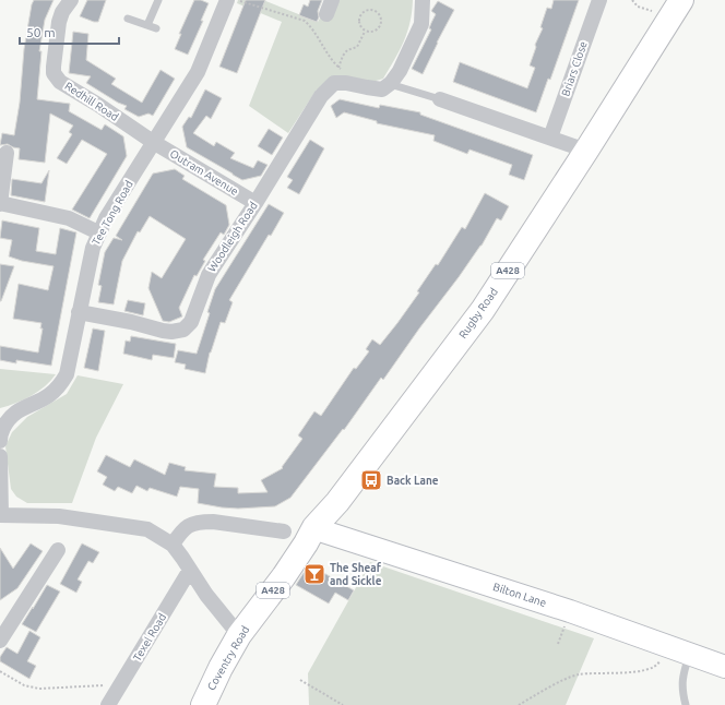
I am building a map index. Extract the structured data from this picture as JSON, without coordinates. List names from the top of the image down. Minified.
{"streets":{"main road":["A428","Rugby Road","Coventry Road"],"street":["Briars Close","Redhill Road","Outram Avenue","Tee Tong Road","Woodleigh Road","Bilton Lane","Texel Road"]},"crossings":[["Redhill Road","Outram Avenue"],["Redhill Road","Tee Tong Road"],["Outram Avenue","Tee Tong Road"],["Outram Avenue","Woodleigh Road"],["Tee Tong Road","Woodleigh Road"],["Rugby Road","Bilton Lane"],["Rugby Road","Coventry Road"],["Bilton Lane","Coventry Road"]],"places":{"bus stop":["Back Lane"],"bar":["The Sheaf and Sickle"]},"scale_bar":"50 m"}
